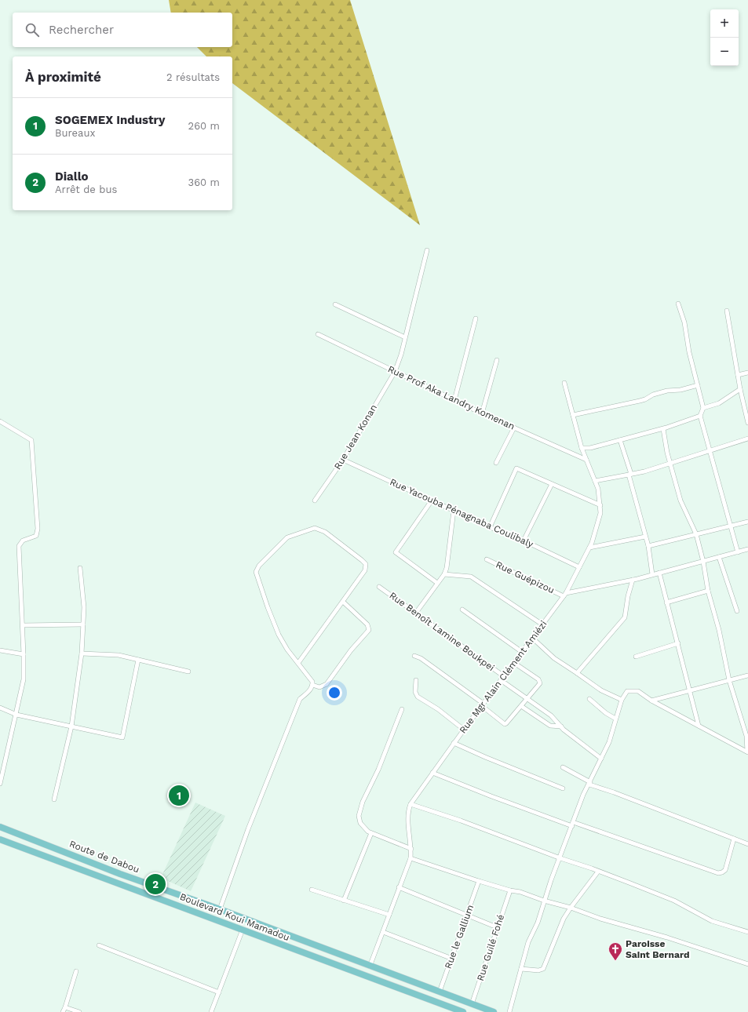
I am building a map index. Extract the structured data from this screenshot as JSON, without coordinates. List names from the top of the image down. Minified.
{"streets":{"main road":["Route de Dabou","Boulevard Koui Mamadou"],"street":["Rue Prof Aka Landry Komenan","Rue Jean Konan","Rue Yacouba Pénagnaba Coulibaly","Rue Guépizou","Rue Benoît Lamine Boukpei","Rue Mgr Alain Clément Amiézi","Rue le Gallium","Rue Guilé Fohé"]},"crossings":[["Rue Prof Aka Landry Komenan","Rue Jean Konan"],["Rue Prof Aka Landry Komenan","Rue Mgr Alain Clément Amiézi"],["Rue Jean Konan","Rue Yacouba Pénagnaba Coulibaly"],["Rue Yacouba Pénagnaba Coulibaly","Rue Mgr Alain Clément Amiézi"],["Rue Guépizou","Rue Mgr Alain Clément Amiézi"],["Rue Benoît Lamine Boukpei","Rue Mgr Alain Clément Amiézi"],["Rue Mgr Alain Clément Amiézi","Boulevard Koui Mamadou"],["Route de Dabou","Boulevard Koui Mamadou"],["Boulevard Koui Mamadou","Rue le Gallium"],["Boulevard Koui Mamadou","Rue Guilé Fohé"]],"places":{"church":["Paroisse Saint Bernard"]},"page":{"map_buttons":["+","−"],"search":"Rechercher","heading":["À proximité","2 résultats"],"list":[{"mark":"1","name":"SOGEMEX Industry","note":"Bureaux","value":"260 m"},{"mark":"2","name":"Diallo","note":"Arrêt de bus","value":"360 m"}],"pins":["1","2"]}}
